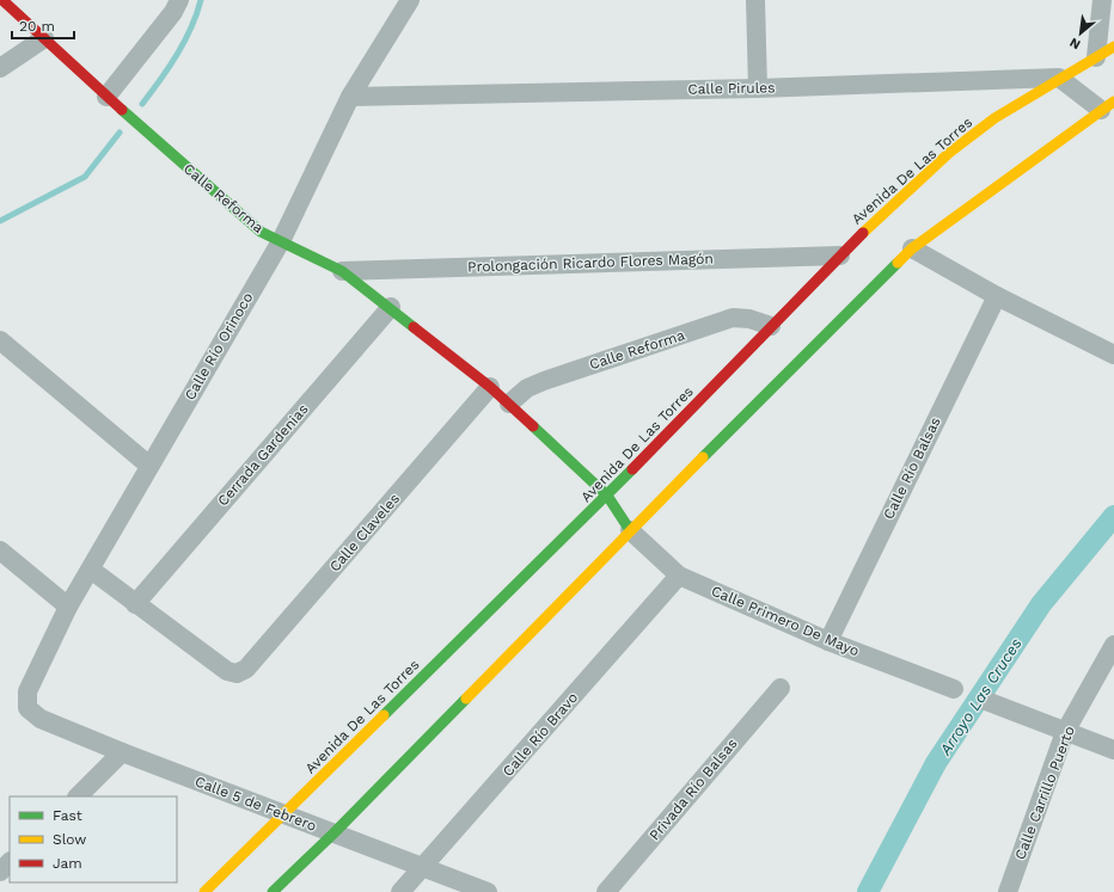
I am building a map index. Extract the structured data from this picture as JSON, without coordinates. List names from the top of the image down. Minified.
{"streets":{"main road":["Avenida De Las Torres","Calle Reforma"],"street":["Calle Pirules","Prolongación Ricardo Flores Magón","Calle Río Orinoco","Cerrada Gardenias","Calle Río Balsas","Calle Claveles","Calle Primero De Mayo","Calle Río Bravo","Privada Río Balsas","Calle Carrillo Puerto","Calle 5 de Febrero"]},"crossings":[["Calle Pirules","Avenida De Las Torres"],["Calle Pirules","Calle Río Orinoco"],["Avenida De Las Torres","Calle Reforma"],["Avenida De Las Torres","Prolongación Ricardo Flores Magón"],["Avenida De Las Torres","Calle 5 de Febrero"],["Calle Reforma","Prolongación Ricardo Flores Magón"],["Calle Reforma","Calle Río Orinoco"],["Calle Reforma","Cerrada Gardenias"],["Calle Reforma","Calle Claveles"],["Calle Reforma","Calle Primero De Mayo"],["Calle Río Orinoco","Calle 5 de Febrero"],["Cerrada Gardenias","Calle Claveles"],["Calle Río Balsas","Calle Primero De Mayo"],["Calle Primero De Mayo","Calle Río Bravo"],["Calle Río Bravo","Calle 5 de Febrero"]],"water":["Arroyo Las Cruces"],"legend":["Fast","Slow","Jam"],"scale_bar":"20 m","north":"bottom left"}
